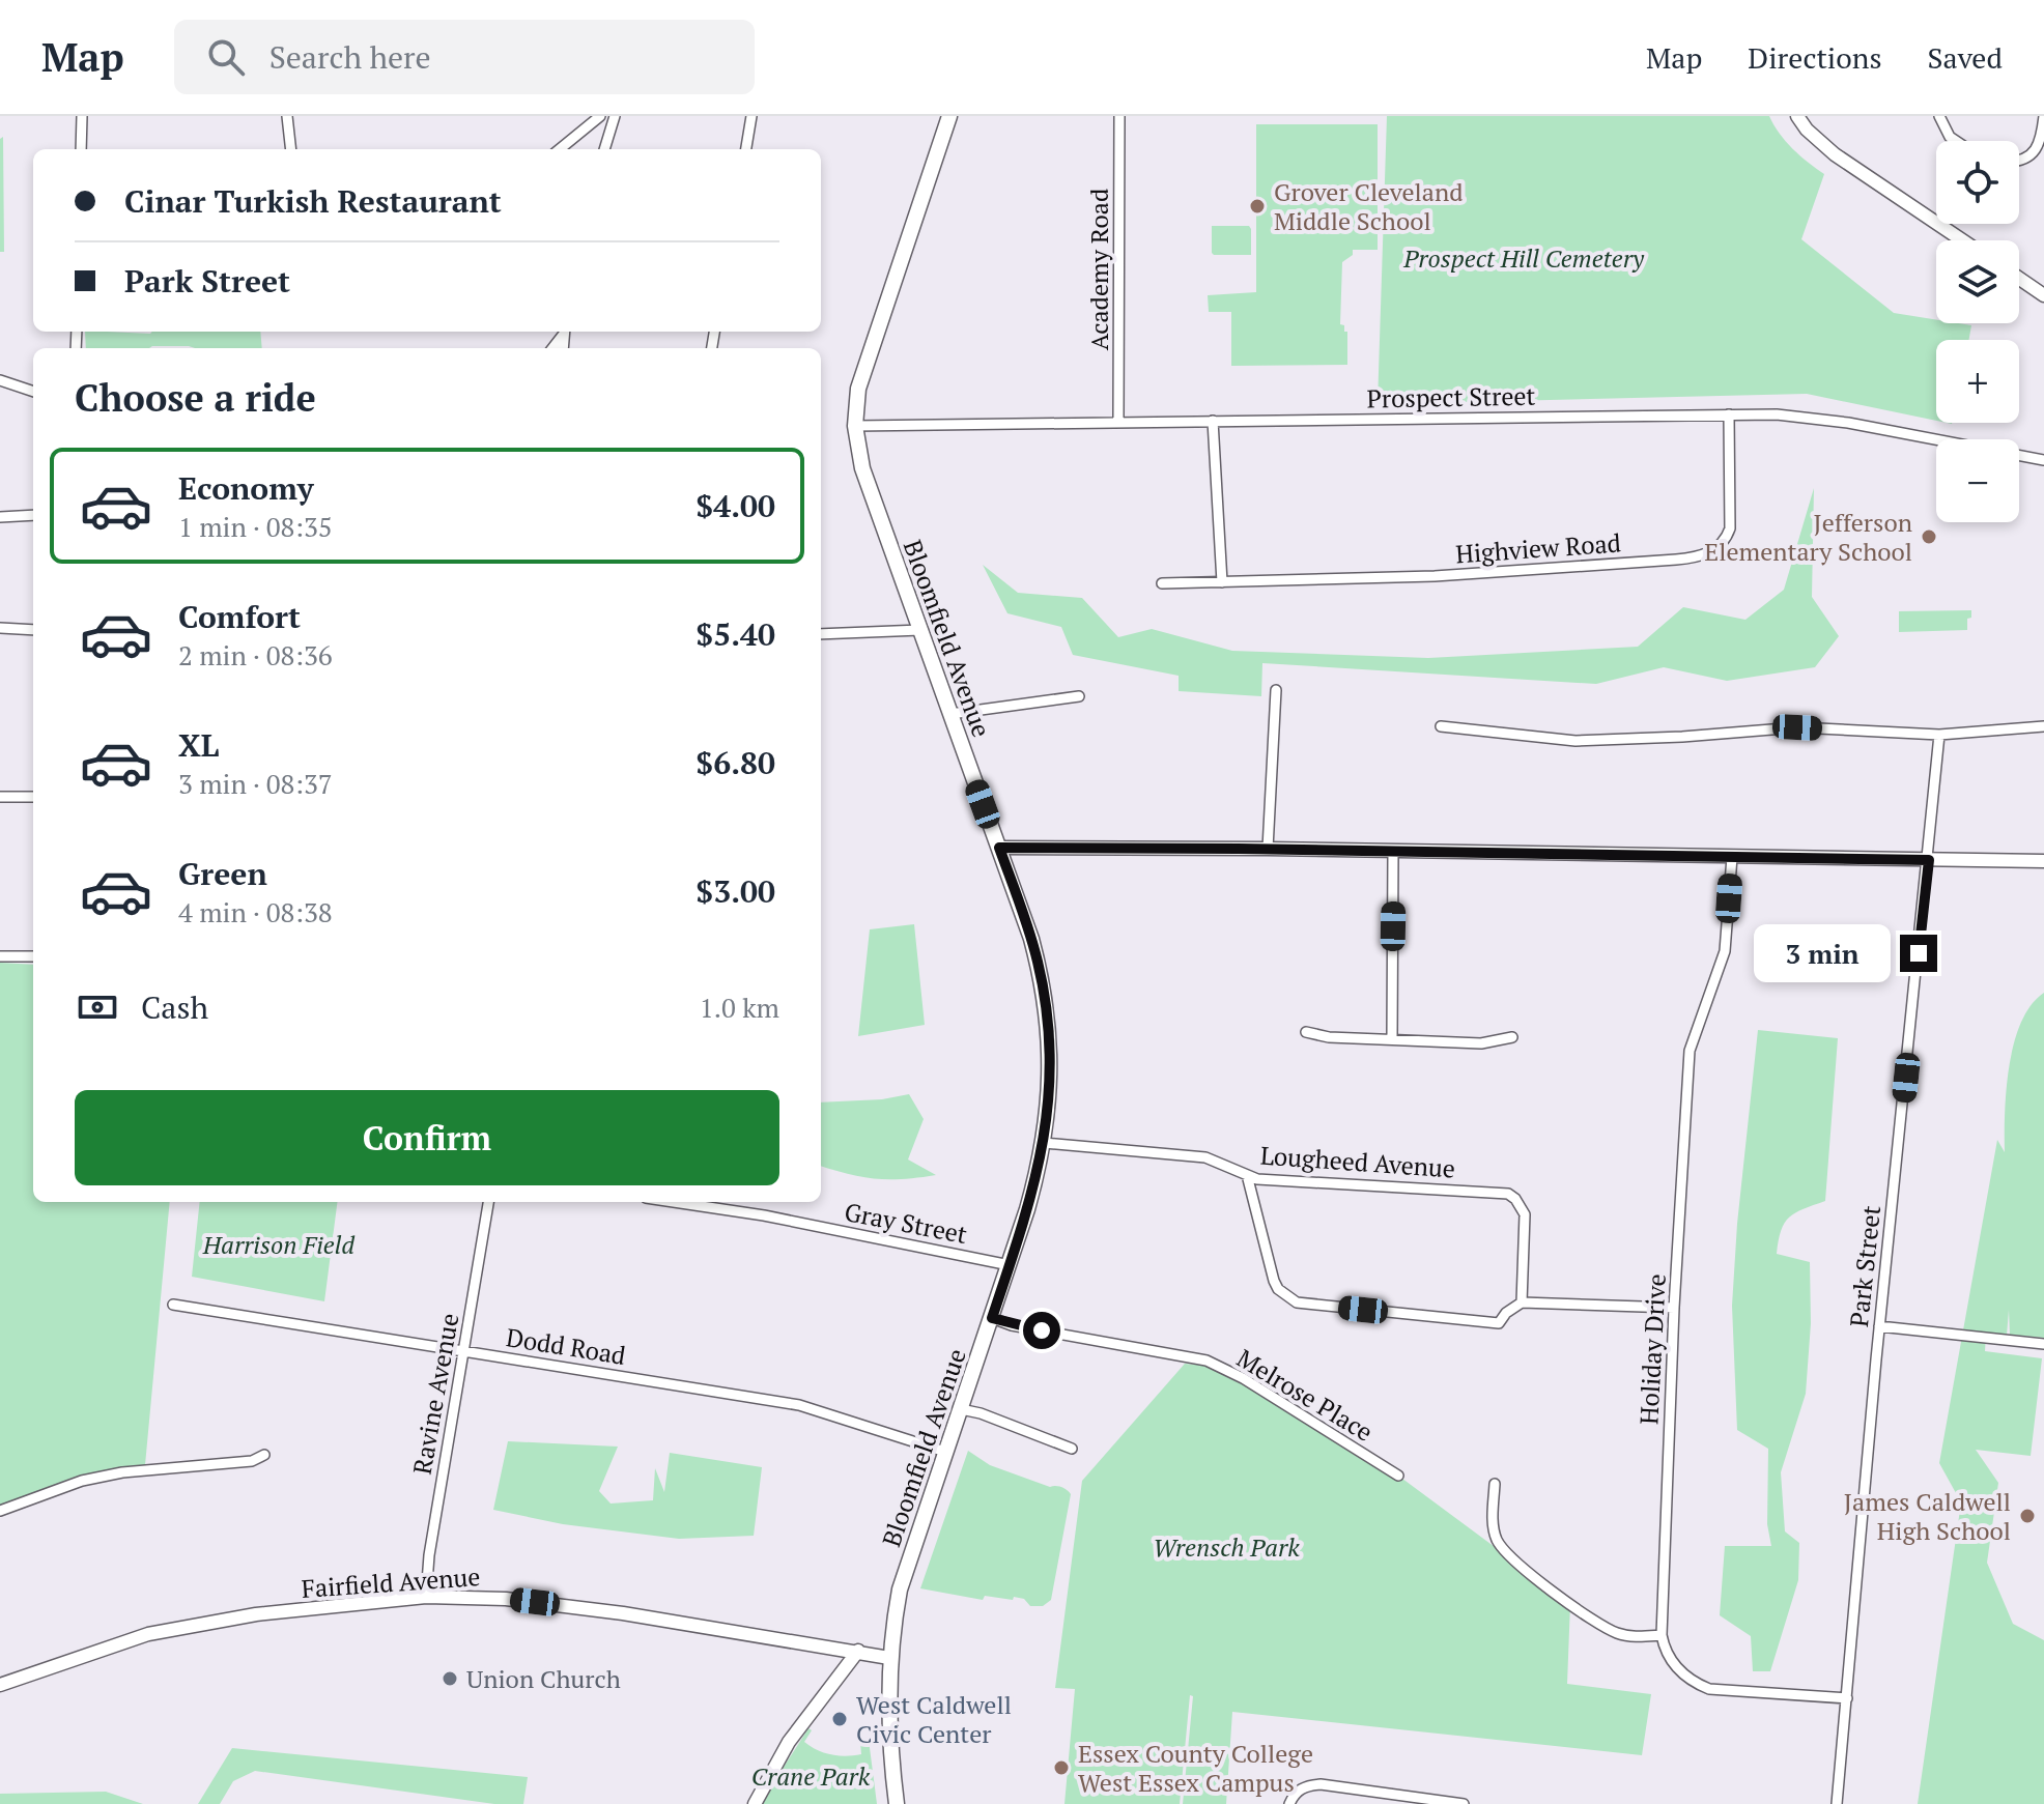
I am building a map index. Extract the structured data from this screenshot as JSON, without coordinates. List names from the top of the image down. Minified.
{"streets":{"main road":["Bloomfield Avenue"],"street":["Academy Road","Prospect Street","Highview Road","Lougheed Avenue","Gray Street","Park Street","Dodd Road","Holiday Drive","Ravine Avenue","Melrose Place","Fairfield Avenue"]},"crossings":[["Academy Road","Prospect Street"],["Prospect Street","Highview Road"],["Prospect Street","Bloomfield Avenue"],["Bloomfield Avenue","Lougheed Avenue"],["Bloomfield Avenue","Gray Street"],["Bloomfield Avenue","Dodd Road"],["Bloomfield Avenue","Melrose Place"],["Bloomfield Avenue","Fairfield Avenue"],["Park Street","Holiday Drive"],["Dodd Road","Ravine Avenue"],["Ravine Avenue","Fairfield Avenue"]],"parks":["Prospect Hill Cemetery","Harrison Field","Wrensch Park","Crane Park"],"places":["Grover Cleveland Middle School","Jefferson Elementary School","James Caldwell High School","Union Church","West Caldwell Civic Center","Essex County College West Essex Campus"],"page":{"header":"Map","search":"Search here","nav":["Map","Directions","Saved"],"map_buttons":["+","−"],"banner":["Cinar Turkish Restaurant","Park Street"],"heading":"Choose a ride","list":[{"name":"Economy","note":"1 min · 08:35","value":"$4.00"},{"name":"Comfort","note":"2 min · 08:36","value":"$5.40"},{"name":"XL","note":"3 min · 08:37","value":"$6.80"},{"name":"Green","note":"4 min · 08:38","value":"$3.00"}],"bubble":"3 min","pay":["Cash","1.0 km"],"buttons":"Confirm"}}
